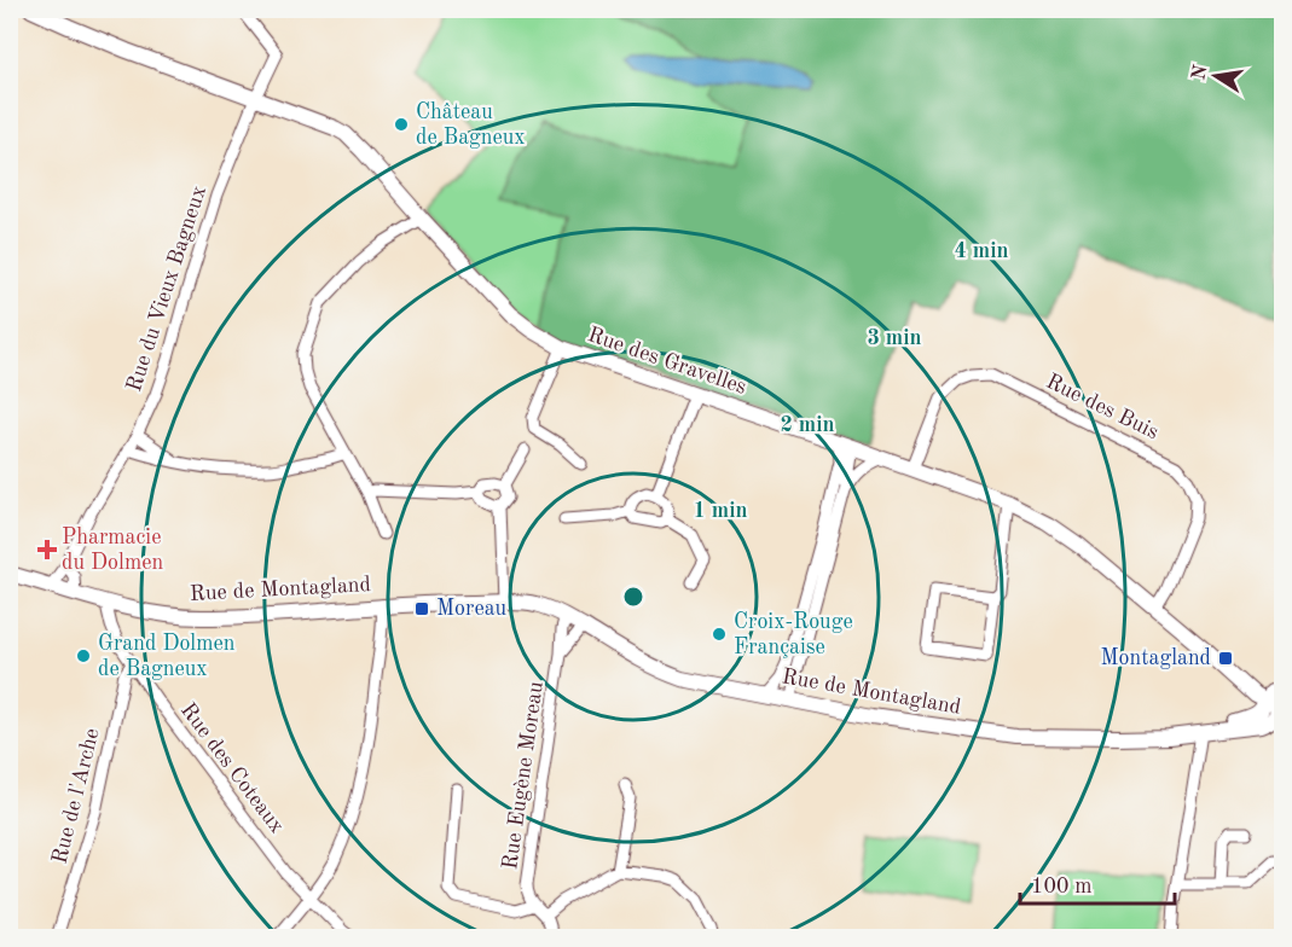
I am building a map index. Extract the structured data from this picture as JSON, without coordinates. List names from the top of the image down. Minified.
{"streets":{"street":["Rue du Vieux Bagneux","Rue des Gravelles","Rue des Buis","Rue de Montagland","Rue des Coteaux","Rue Eugène Moreau","Rue de l'Arche"]},"crossings":[["Rue du Vieux Bagneux","Rue des Gravelles"],["Rue du Vieux Bagneux","Rue de Montagland"],["Rue des Gravelles","Rue des Buis"],["Rue des Gravelles","Rue de Montagland"],["Rue de Montagland","Rue des Coteaux"],["Rue de Montagland","Rue Eugène Moreau"],["Rue des Coteaux","Rue de l'Arche"]],"places":{"other":["Château de Bagneux","Croix-Rouge Française","Grand Dolmen de Bagneux"],"health":["Pharmacie du Dolmen"],"transit":["Moreau","Montagland"]},"scale_bar":"100 m","north":"left","rings":["4 min","3 min","2 min","1 min"]}
